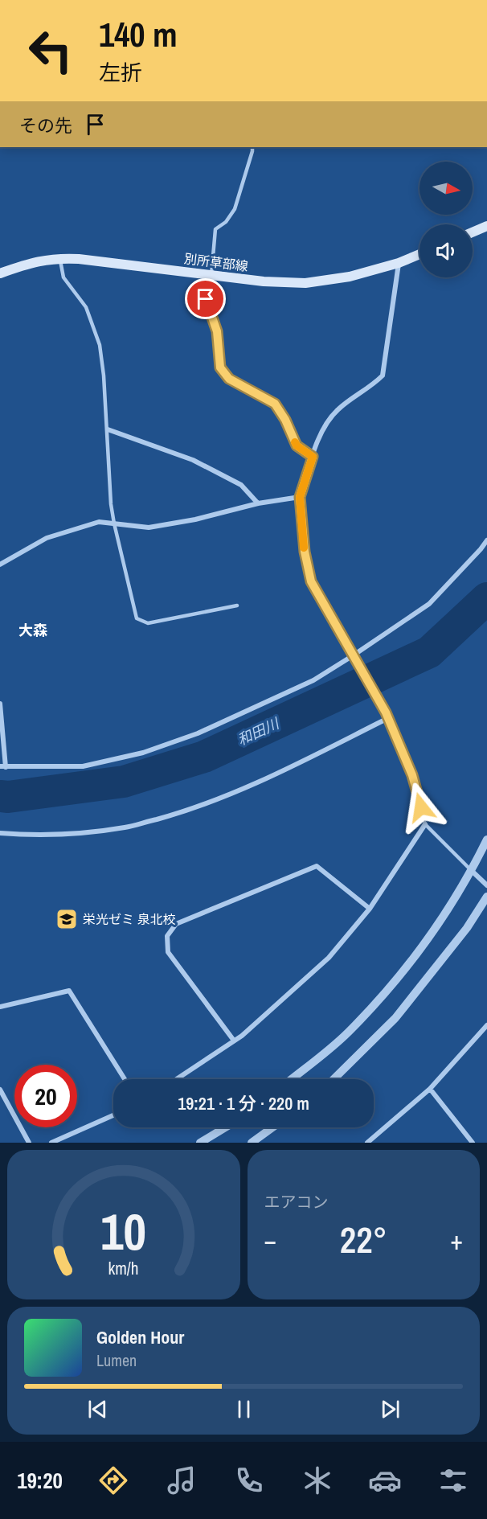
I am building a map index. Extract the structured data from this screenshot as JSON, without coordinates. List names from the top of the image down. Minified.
{"streets":{"main road":["別所草部線"]},"districts":["大森"],"water":["和田川"],"places":{"school or university":["栄光ゼミ 泉北校"]},"north":"right","page":{"turn":["140 m","左折"],"then":"その先","limit":"20","trip":"19:21 · 1 分 · 220 m","tile":"エアコン","heat":["−","22°","+"],"song":["Golden Hour","Lumen"],"tabs":"19:20","gauge":["10","km/h"]}}
